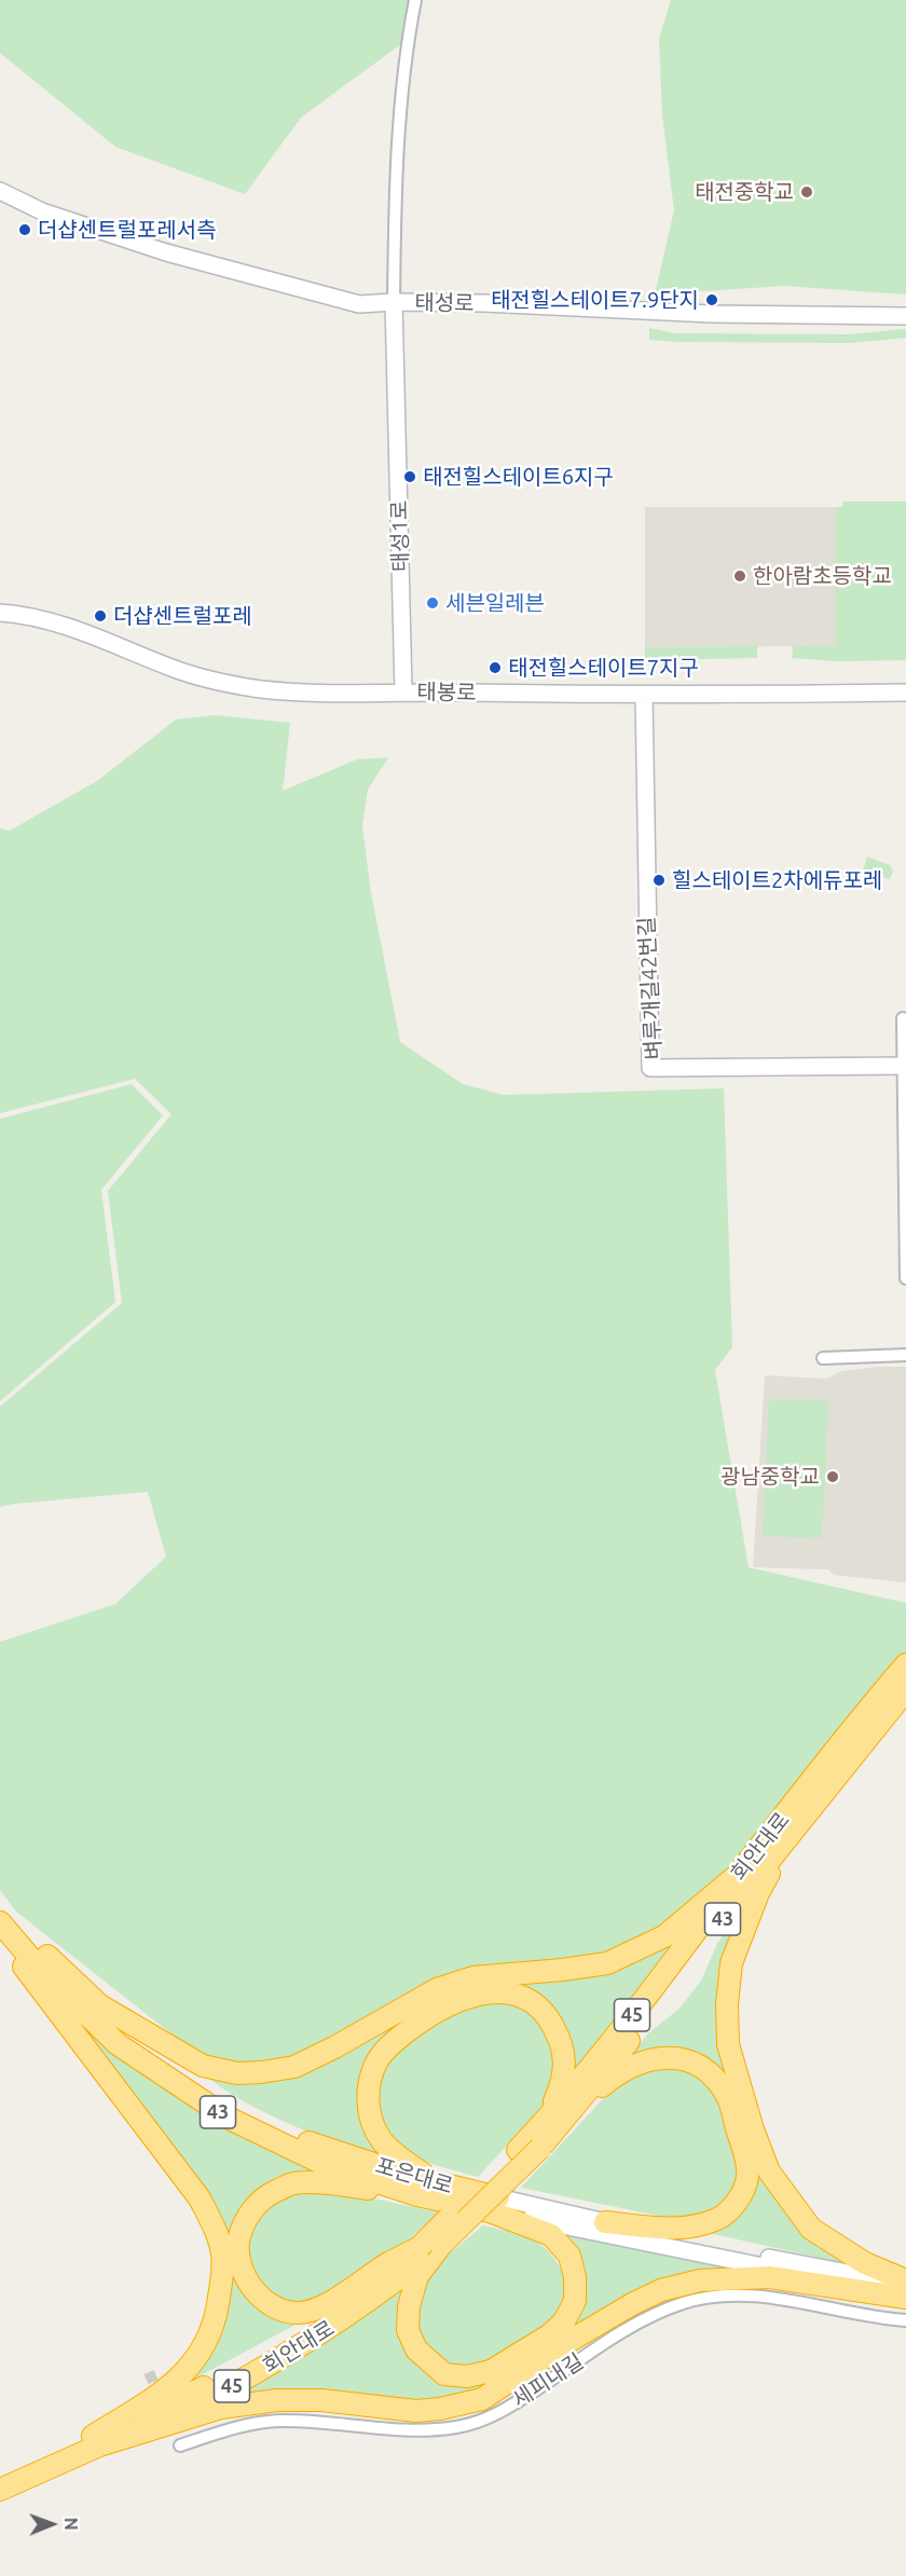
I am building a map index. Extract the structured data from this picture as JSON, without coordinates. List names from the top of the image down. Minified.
{"streets":{"highway":["회안대로","43","45","포은대로"],"street":["태성로","태성1로","태봉로","벼루개길42번길","세피내길"]},"crossings":[["태성로","태성1로"],["태성1로","태봉로"],["태봉로","벼루개길42번길"]],"places":["태전중학교","더샵센트럴포레서측","태전힐스테이트7.9단지","태전힐스테이트6지구","한아람초등학교","세븐일레븐","더샵센트럴포레","태전힐스테이트7지구","힐스테이트2차에듀포레","광남중학교"],"north":"right"}
